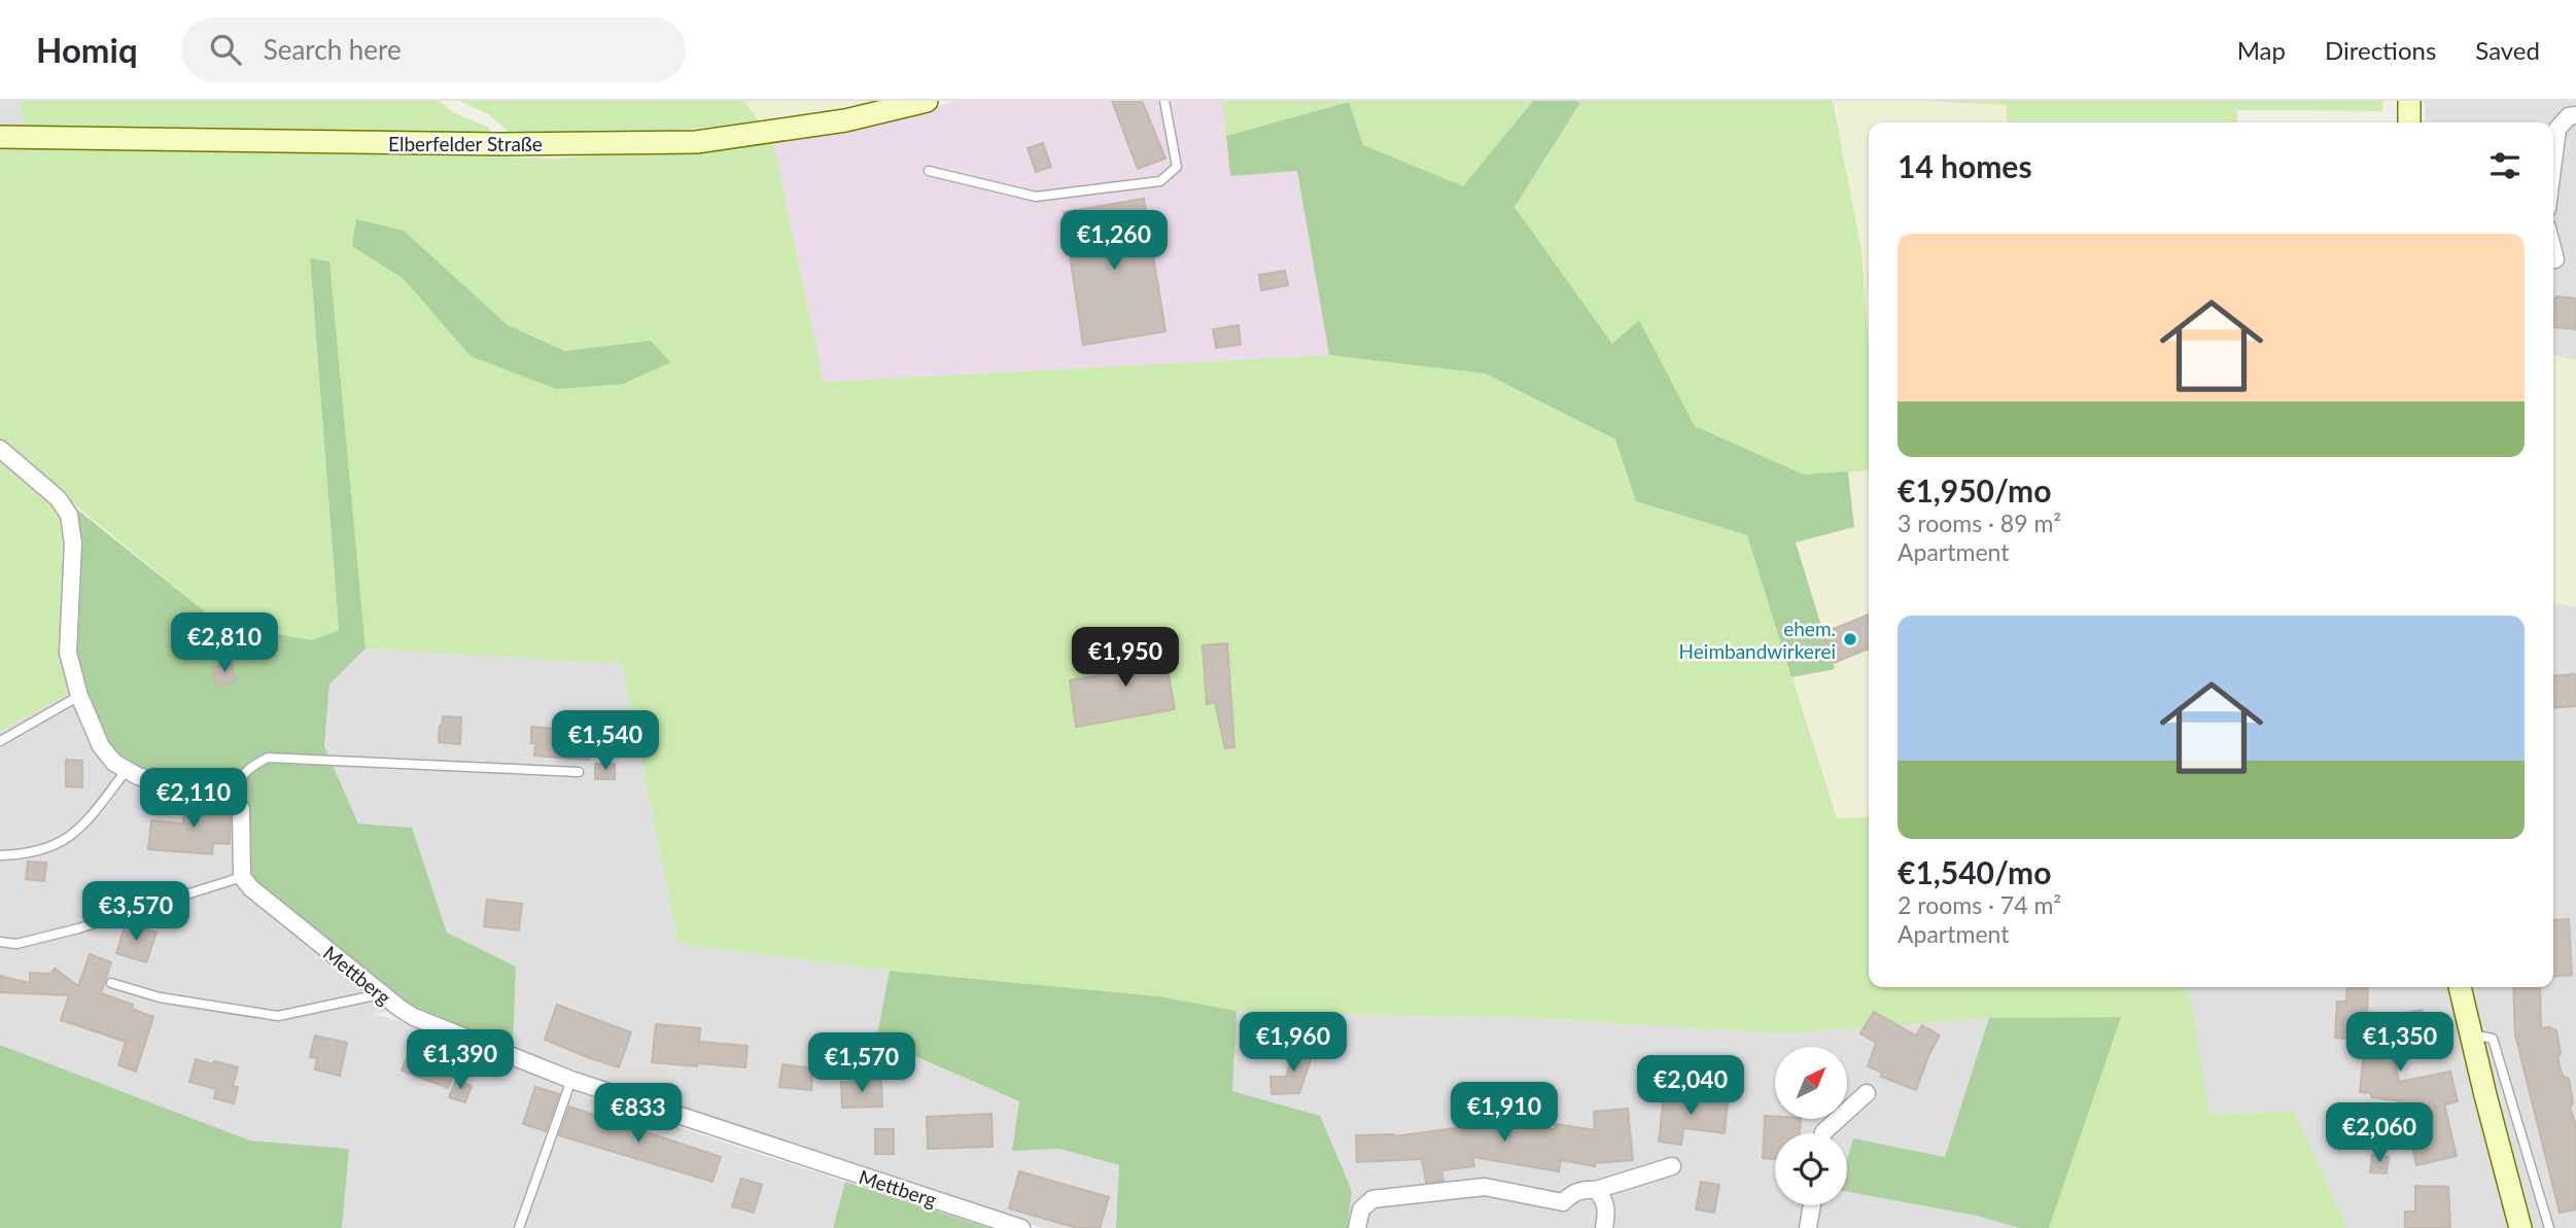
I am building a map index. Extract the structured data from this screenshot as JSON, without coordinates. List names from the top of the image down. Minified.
{"streets":{"main road":["Elberfelder Straße"],"street":["Mettberg"]},"places":["ehem. Heimbandwirkerei"],"north":"top right","page":{"header":"Homiq","search":"Search here","nav":["Map","Directions","Saved"],"heading":"14 homes","list":[{"name":"€1,950/mo","note":"3 rooms · 89 m² · Apartment"},{"name":"€1,540/mo","note":"2 rooms · 74 m² · Apartment"}],"price":["€1,260","€2,810","€1,950","€1,540","€2,110","€3,570","€1,960","€1,350","€1,390","€1,570","€2,040","€1,910","€833","€2,060"]}}
